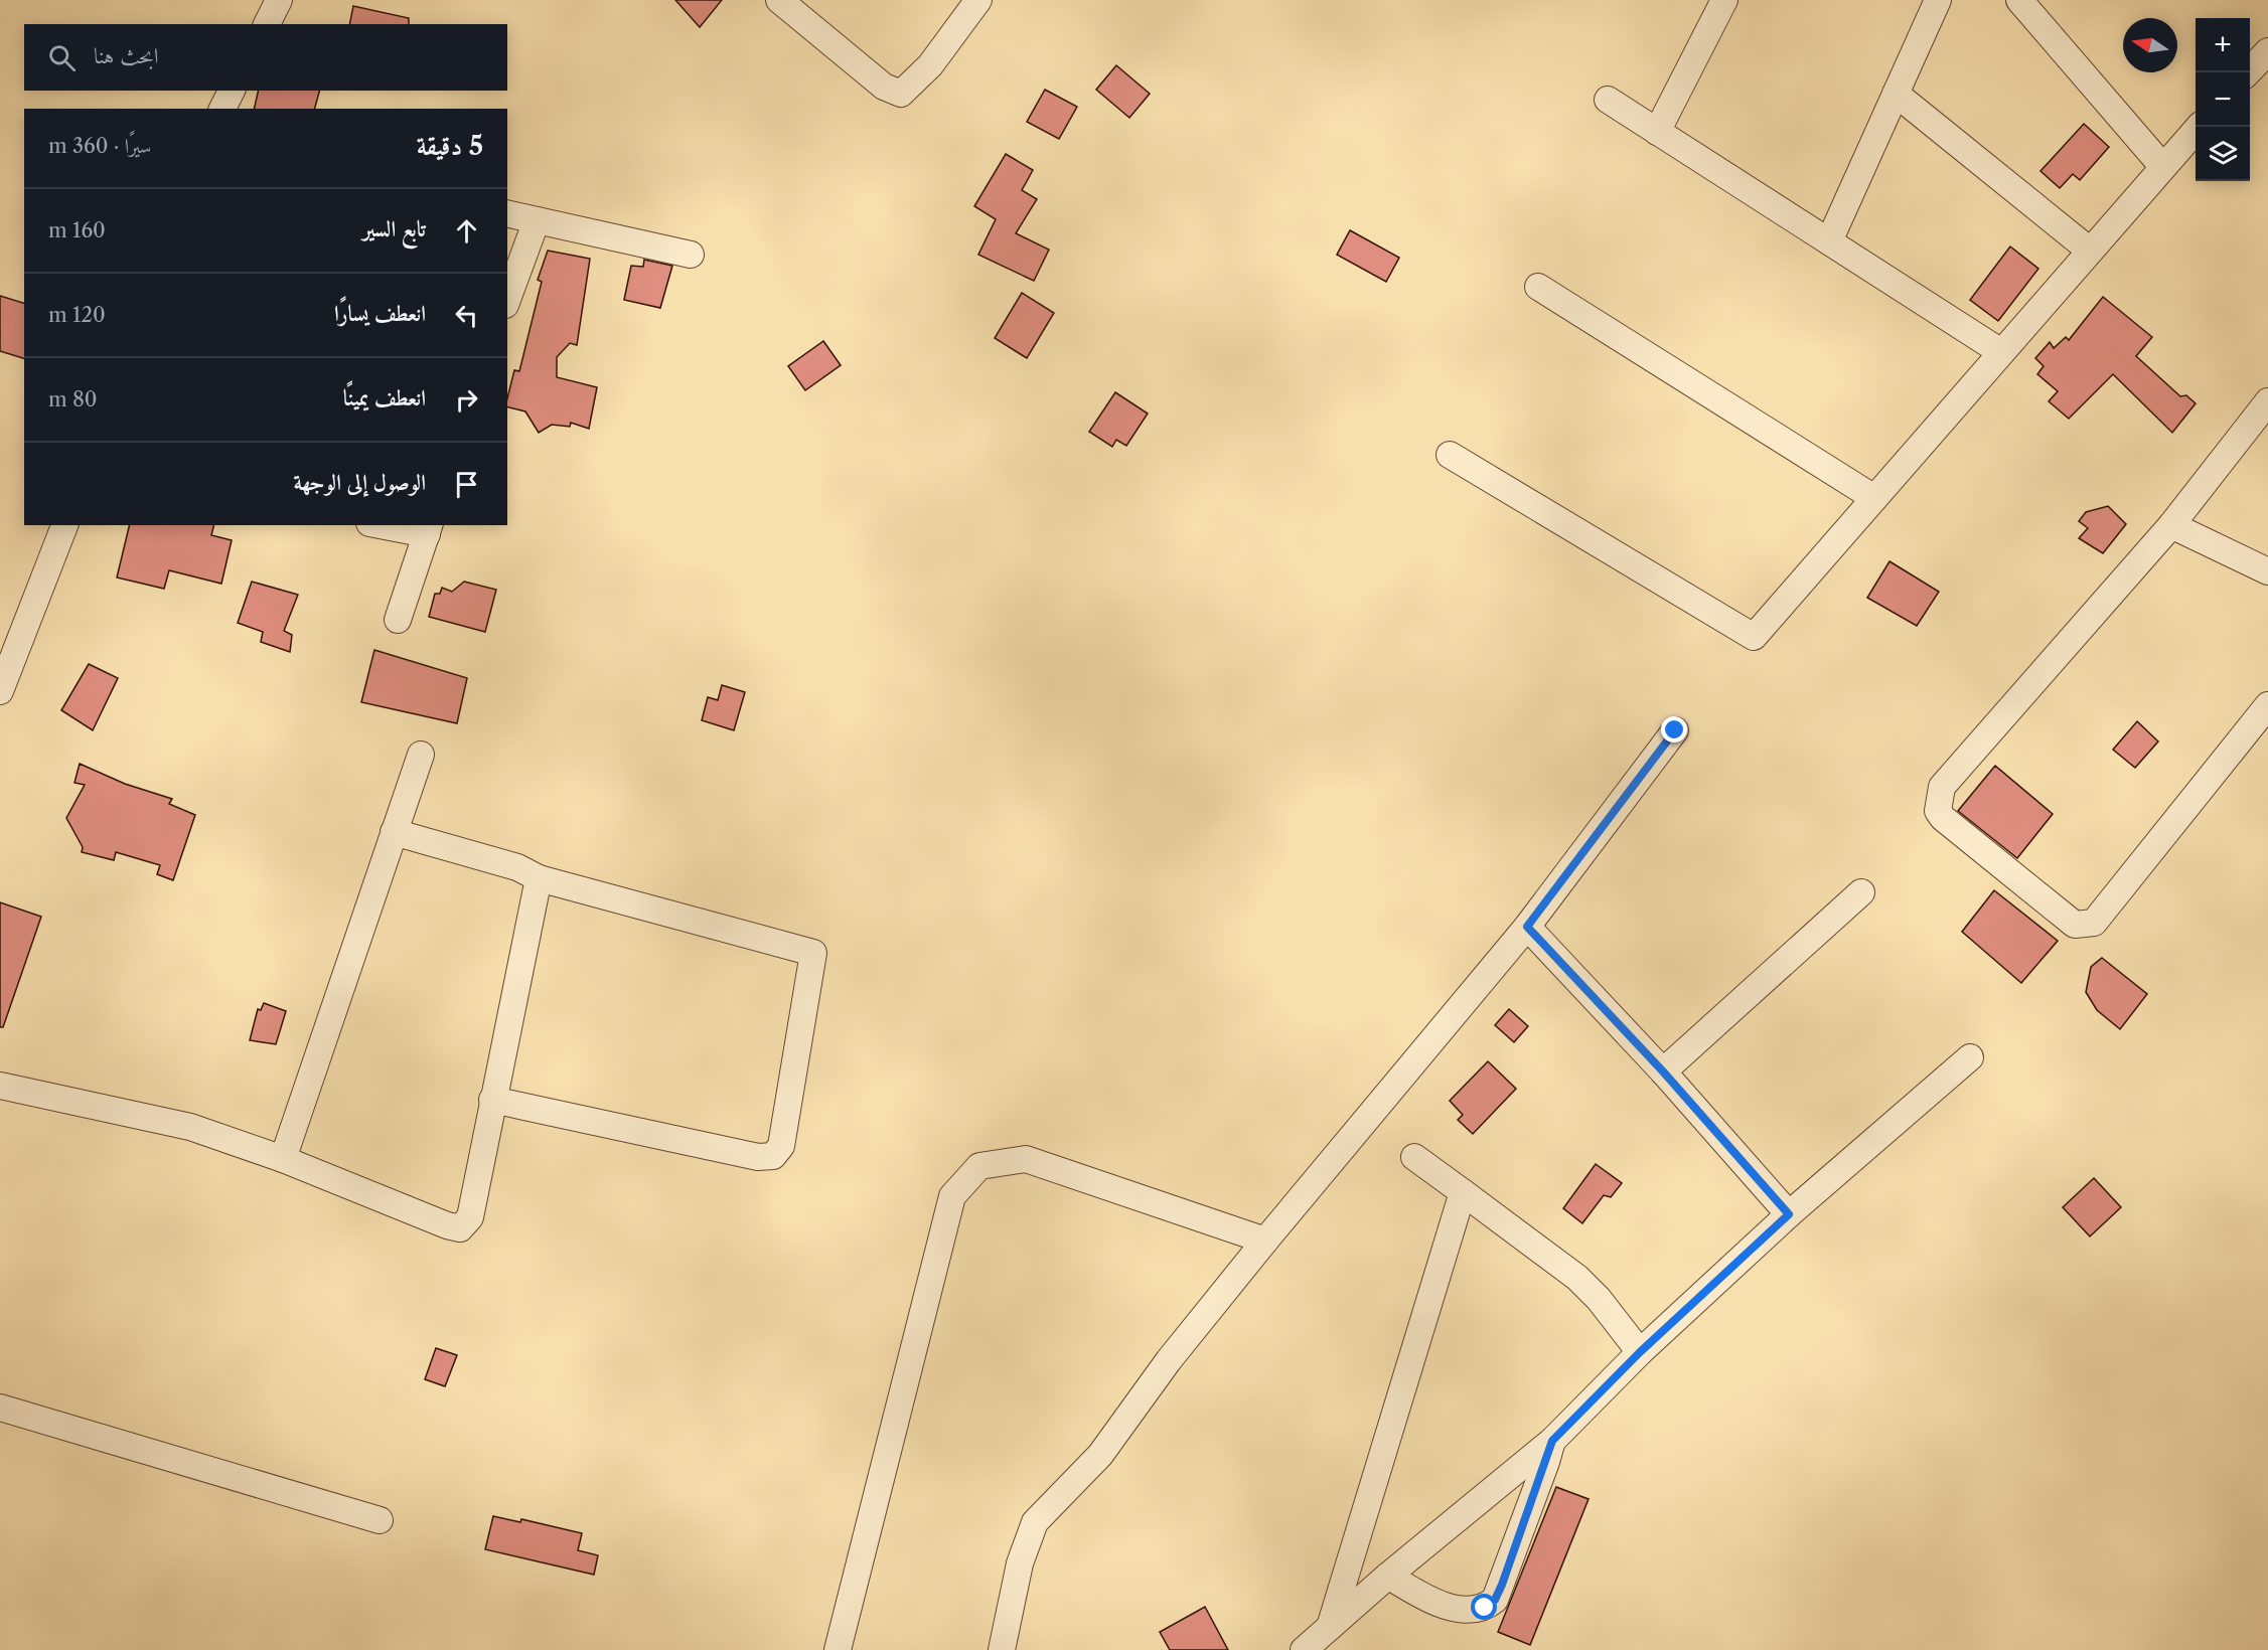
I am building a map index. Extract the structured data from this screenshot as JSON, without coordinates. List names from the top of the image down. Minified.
{"north":"left","page":{"map_buttons":["+","−"],"search":"ابحث هنا","heading":["5 دقيقة","سيرًا · 360 m"],"list":[["تابع السير","160 m"],["انعطف يسارًا","120 m"],["انعطف يمينًا","80 m"],"الوصول إلى الوجهة"]}}
